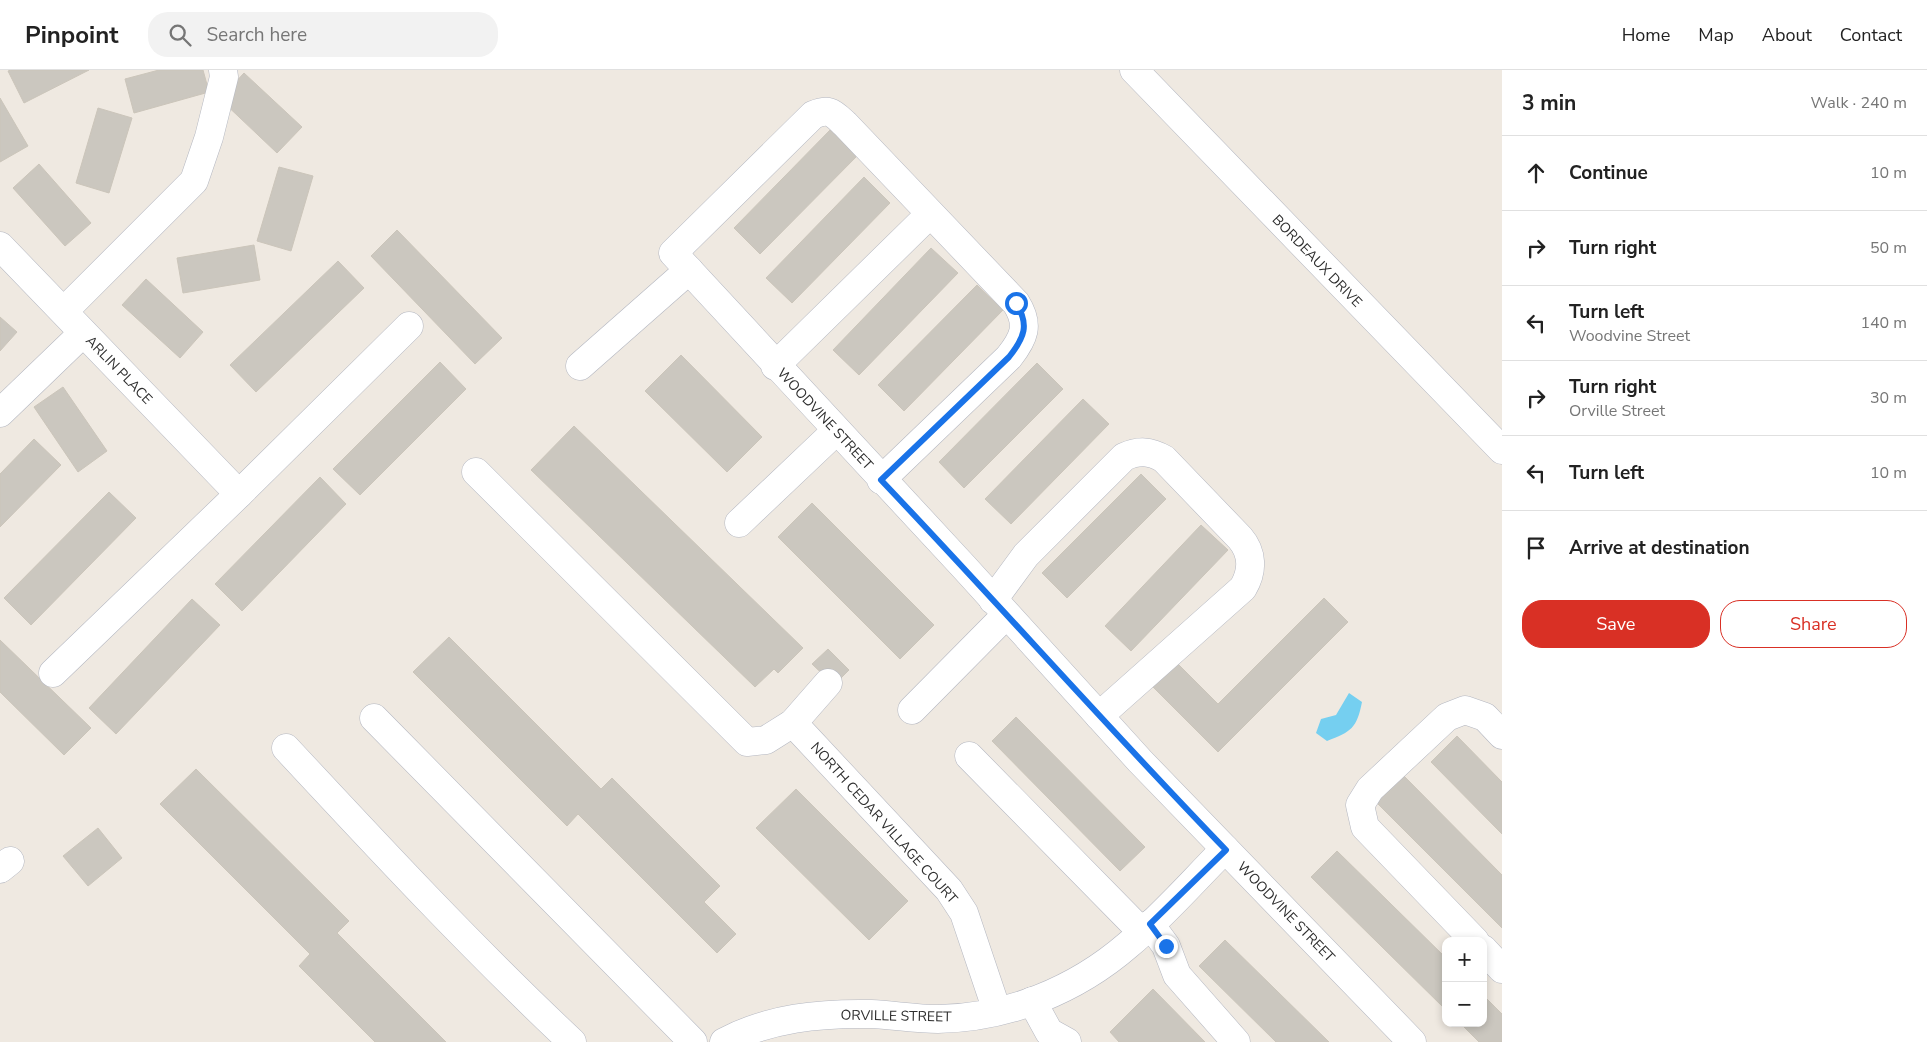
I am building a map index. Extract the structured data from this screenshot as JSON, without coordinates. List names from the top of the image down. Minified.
{"streets":{"street":["BORDEAUX DRIVE","ARLIN PLACE","WOODVINE STREET","NORTH CEDAR VILLAGE COURT","ORVILLE STREET"]},"crossings":[["WOODVINE STREET","ORVILLE STREET"],["NORTH CEDAR VILLAGE COURT","ORVILLE STREET"]],"page":{"header":"Pinpoint","search":"Search here","nav":["Home","Map","About","Contact"],"heading":["3 min","Walk · 240 m"],"list":[["Continue","10 m"],["Turn right","50 m"],["Turn left","Woodvine Street","140 m"],["Turn right","Orville Street","30 m"],["Turn left","10 m"],"Arrive at destination"],"buttons":["Save","Share"],"map_buttons":["+","−"]}}
